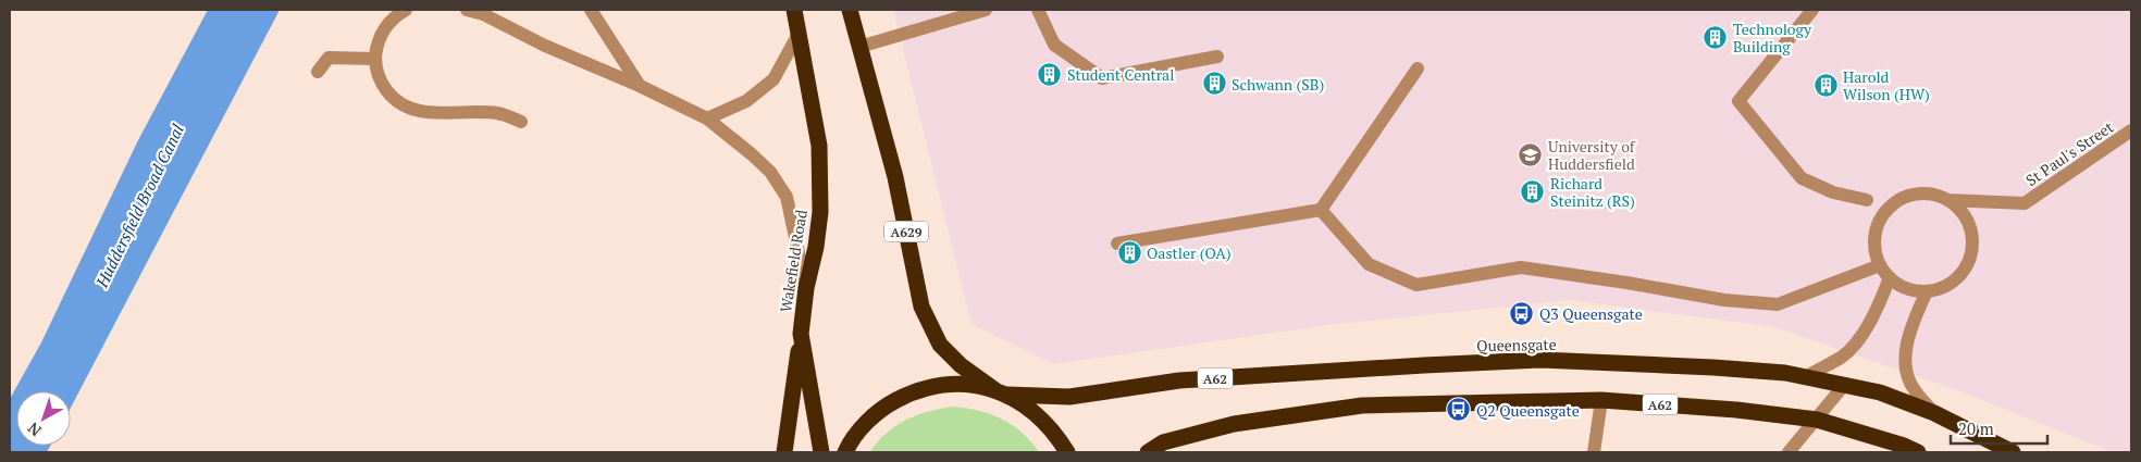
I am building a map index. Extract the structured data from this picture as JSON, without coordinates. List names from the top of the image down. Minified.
{"streets":{"highway":["A629","Wakefield Road","Queensgate","A62"],"street":["St Paul's Street"]},"crossings":[["A629","Queensgate"]],"water":["Huddersfield Broad Canal"],"places":{"building":["Technology Building","Student Central","Schwann (SB)","Harold Wilson (HW)","Richard Steinitz (RS)","Oastler (OA)"],"school or university":["University of Huddersfield"],"bus stop":["Q3 Queensgate","Q2 Queensgate"]},"scale_bar":"20 m","north":"bottom left"}
